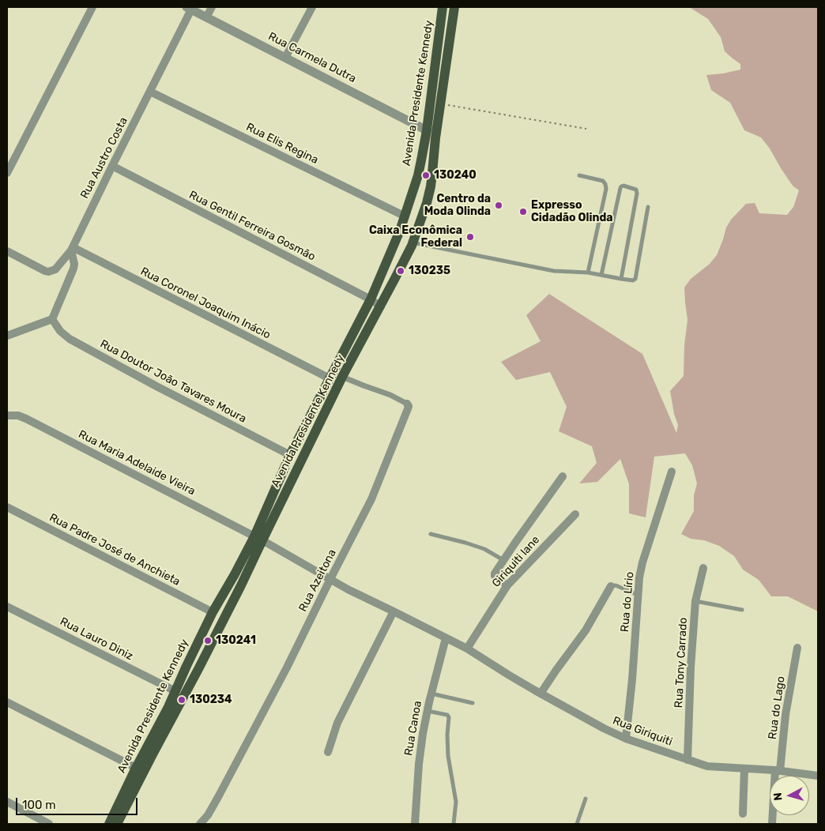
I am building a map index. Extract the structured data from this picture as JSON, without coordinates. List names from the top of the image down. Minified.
{"streets":{"main road":["Avenida Presidente Kennedy"],"street":["Rua Carmela Dutra","Rua Elis Regina","Rua Austro Costa","Rua Gentil Ferreira Gosmão","Rua Coronel Joaquim Inácio","Rua Doutor João Tavares Moura","Rua Maria Adelaide Vieira","Rua Padre José de Anchieta","Giriquiti lane","Rua Azeitona","Rua do Lírio","Rua Lauro Diniz","Rua Tony Carrado","Rua do Lago","Rua Canoa","Rua Giriquiti"]},"crossings":[["Rua Carmela Dutra","Avenida Presidente Kennedy"],["Rua Carmela Dutra","Rua Austro Costa"],["Avenida Presidente Kennedy","Rua Elis Regina"],["Avenida Presidente Kennedy","Rua Gentil Ferreira Gosmão"],["Avenida Presidente Kennedy","Rua Coronel Joaquim Inácio"],["Avenida Presidente Kennedy","Rua Doutor João Tavares Moura"],["Avenida Presidente Kennedy","Rua Maria Adelaide Vieira"],["Avenida Presidente Kennedy","Rua Padre José de Anchieta"],["Avenida Presidente Kennedy","Rua Azeitona"],["Avenida Presidente Kennedy","Rua Lauro Diniz"],["Avenida Presidente Kennedy","Rua Giriquiti"],["Rua Elis Regina","Rua Austro Costa"],["Rua Austro Costa","Rua Gentil Ferreira Gosmão"],["Rua Austro Costa","Rua Coronel Joaquim Inácio"],["Rua Maria Adelaide Vieira","Rua Giriquiti"],["Giriquiti lane","Rua Giriquiti"],["Rua Azeitona","Rua Giriquiti"],["Rua do Lírio","Rua Giriquiti"],["Rua Tony Carrado","Rua Giriquiti"],["Rua do Lago","Rua Giriquiti"],["Rua Canoa","Rua Giriquiti"]],"places":["130240","Centro da Moda Olinda","Expresso Cidadão Olinda","Caixa Econômica Federal","130235","130241","130234"],"scale_bar":"100 m","north":"left"}
